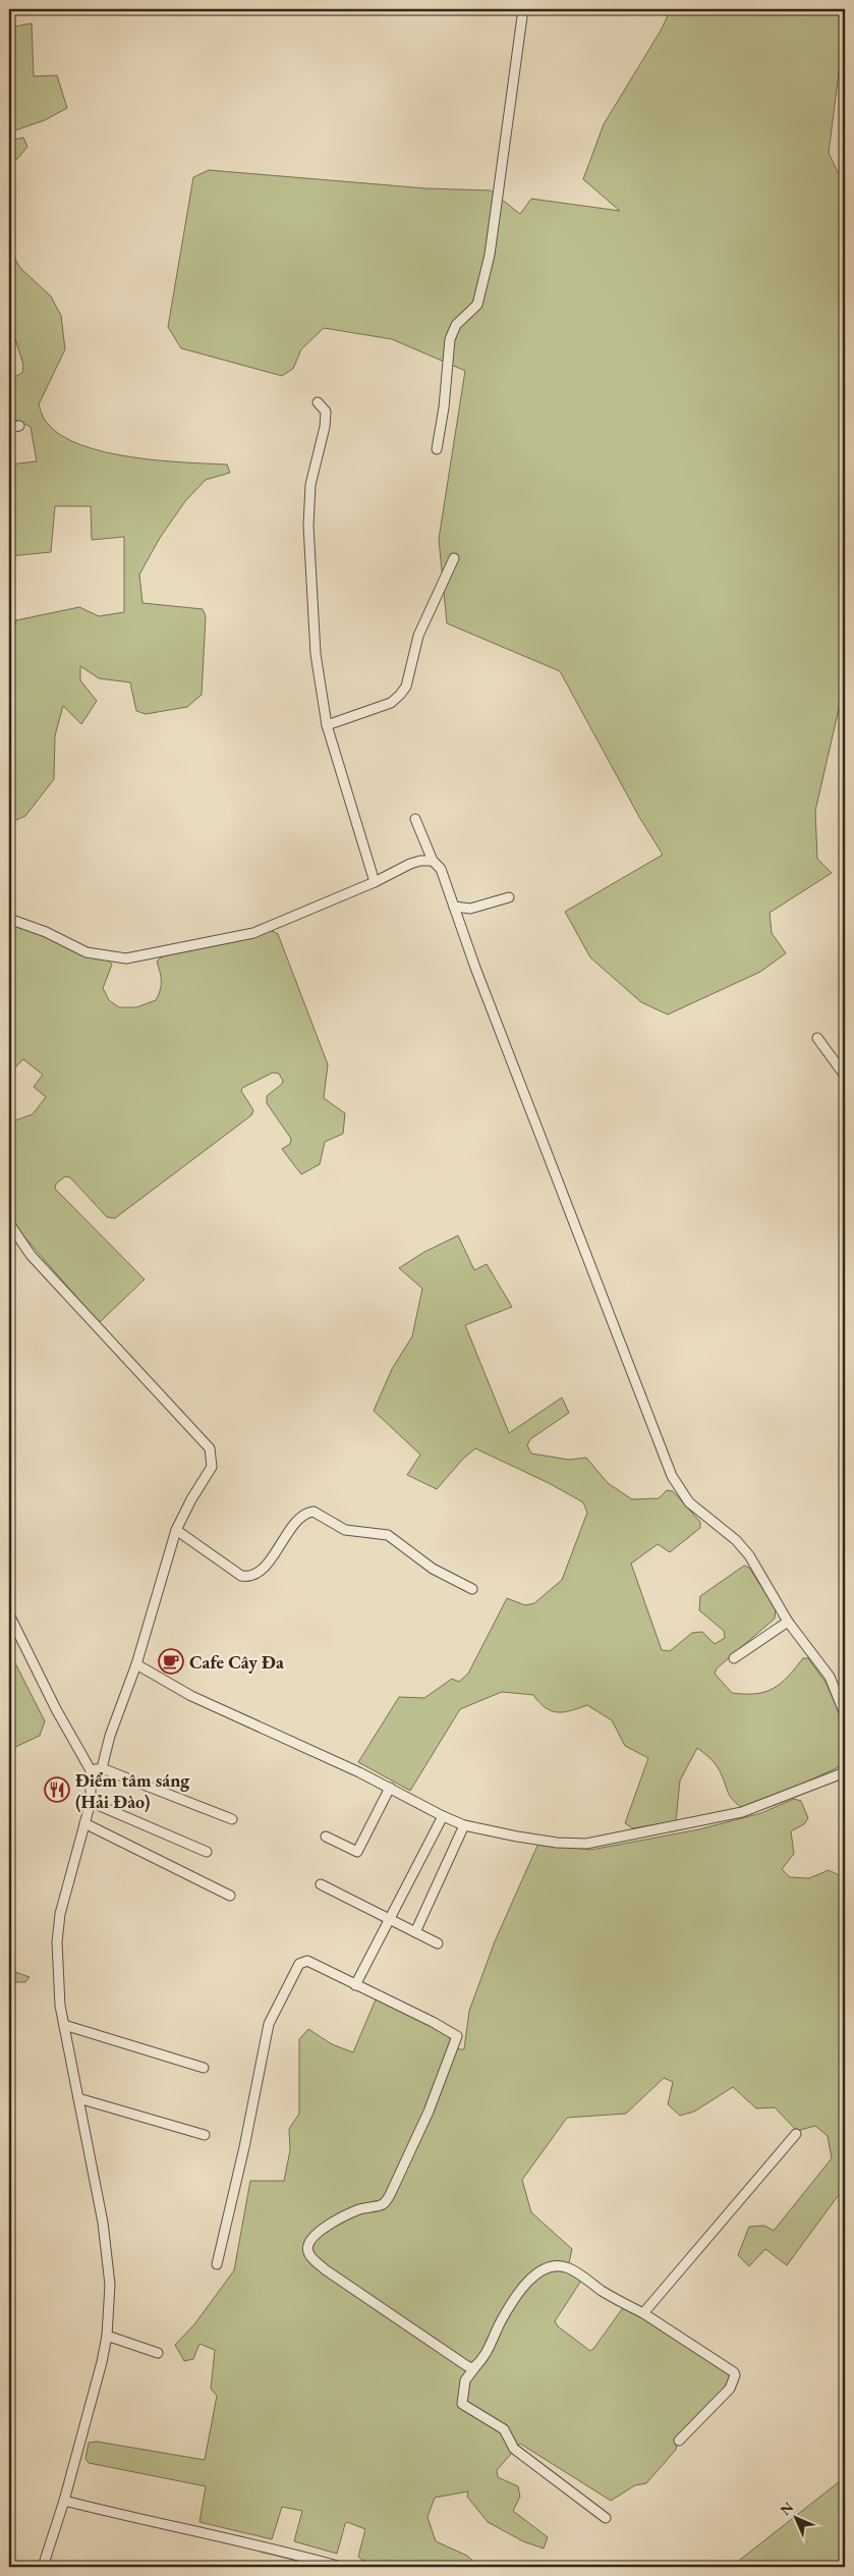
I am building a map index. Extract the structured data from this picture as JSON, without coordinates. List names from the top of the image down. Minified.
{"places":{"cafe":["Cafe Cây Đa"],"restaurant":["Điểm tâm sáng (Hải Đào)"]},"north":"top left"}
